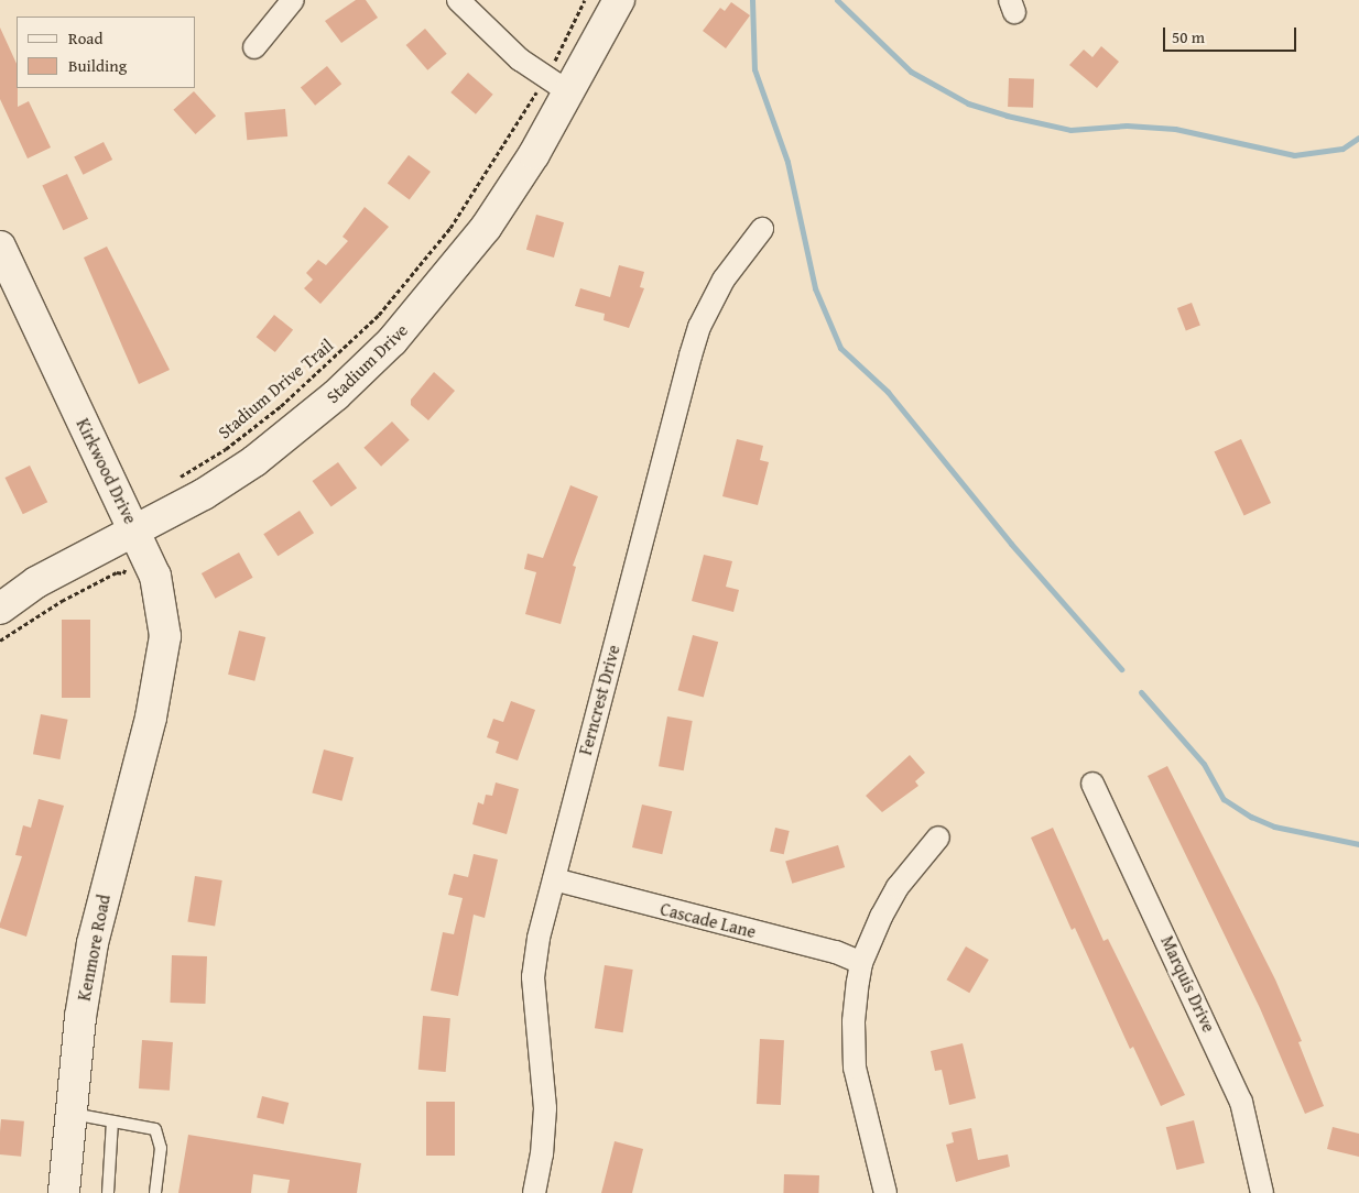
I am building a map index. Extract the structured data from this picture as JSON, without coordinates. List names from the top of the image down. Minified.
{"streets":{"street":["Stadium Drive","Kirkwood Drive","Ferncrest Drive","Cascade Lane","Kenmore Road","Marquis Drive"],"path":["Stadium Drive Trail"]},"crossings":[["Stadium Drive","Stadium Drive Trail"],["Stadium Drive","Kirkwood Drive"],["Kirkwood Drive","Kenmore Road"],["Ferncrest Drive","Cascade Lane"]],"legend":["Road","Building"],"scale_bar":"50 m"}
